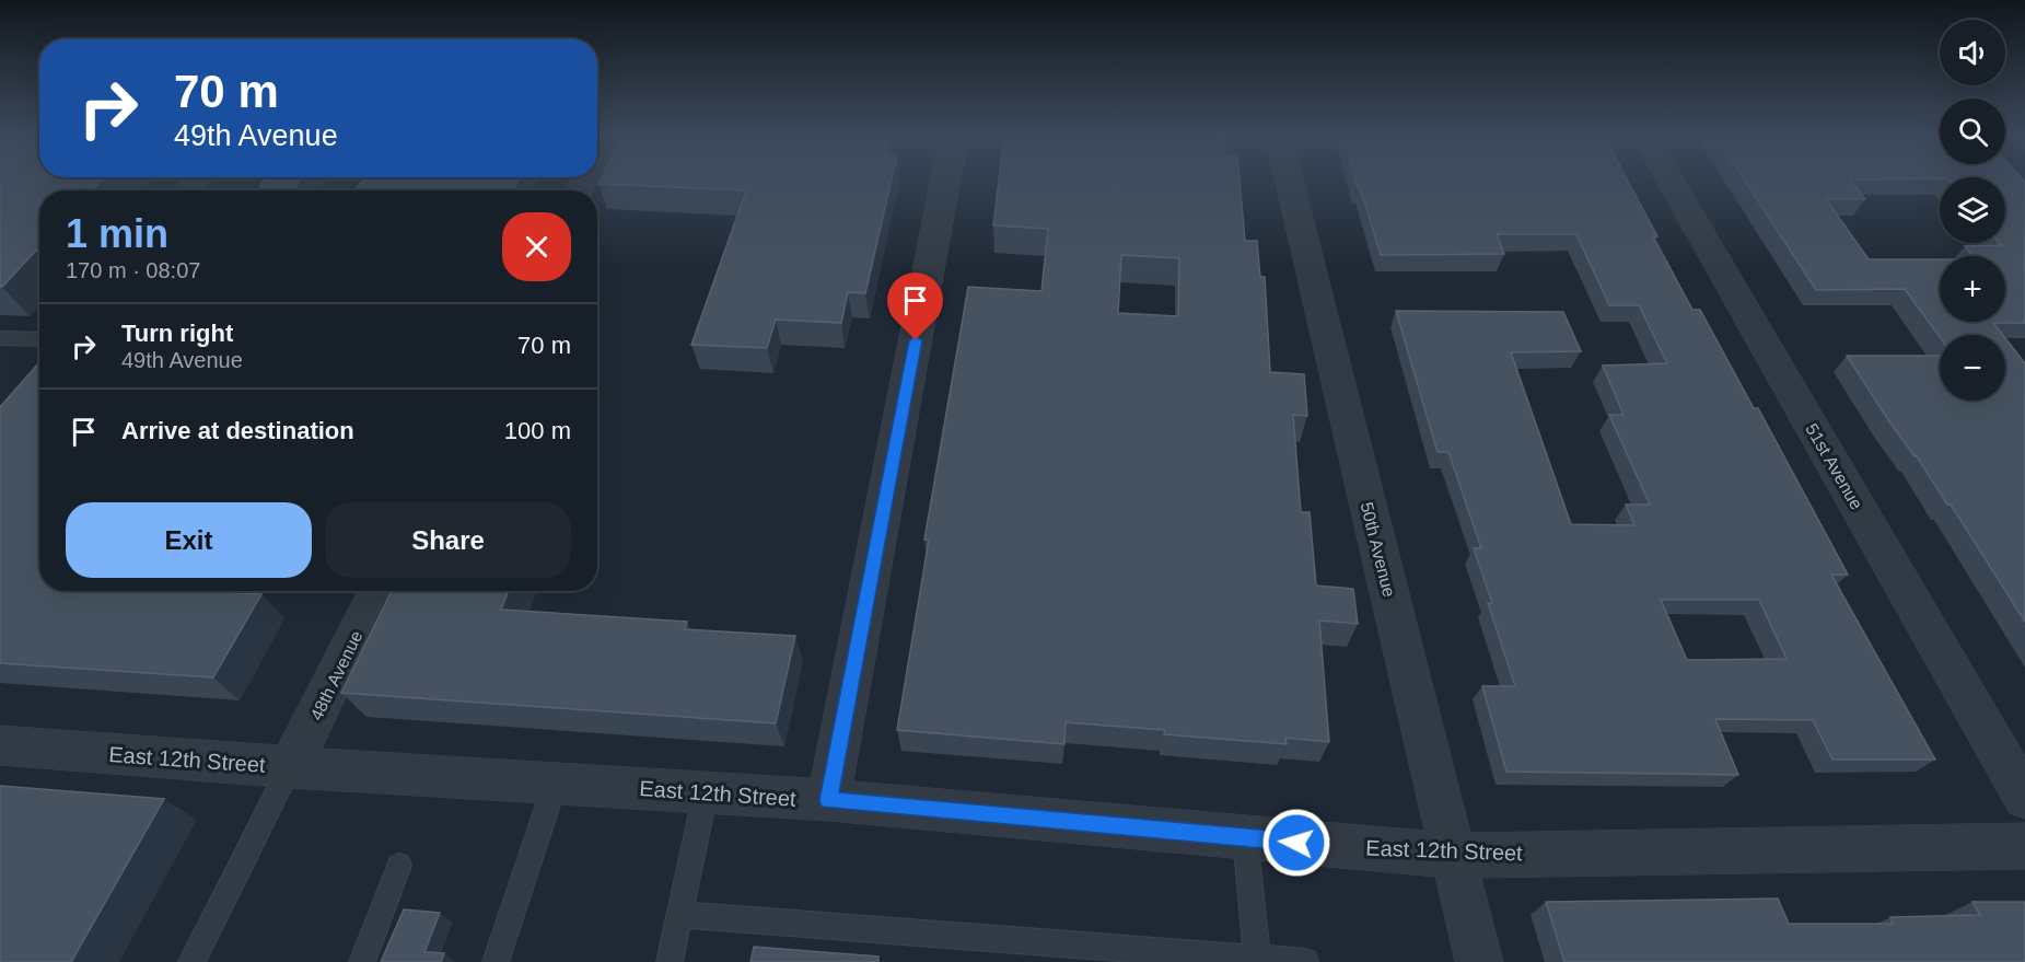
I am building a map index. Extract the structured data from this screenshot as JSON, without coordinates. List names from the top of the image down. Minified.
{"streets":{"street":["51st Avenue","50th Avenue","48th Avenue","East 12th Street"]},"crossings":[["50th Avenue","East 12th Street"],["48th Avenue","East 12th Street"]],"page":{"map_buttons":["+","−"],"turn":["70 m","49th Avenue"],"heading":["1 min","170 m · 08:07"],"list":[{"name":"Turn right","note":"49th Avenue","value":"70 m"},{"name":"Arrive at destination","value":"100 m"}],"buttons":["Exit","Share"]}}
